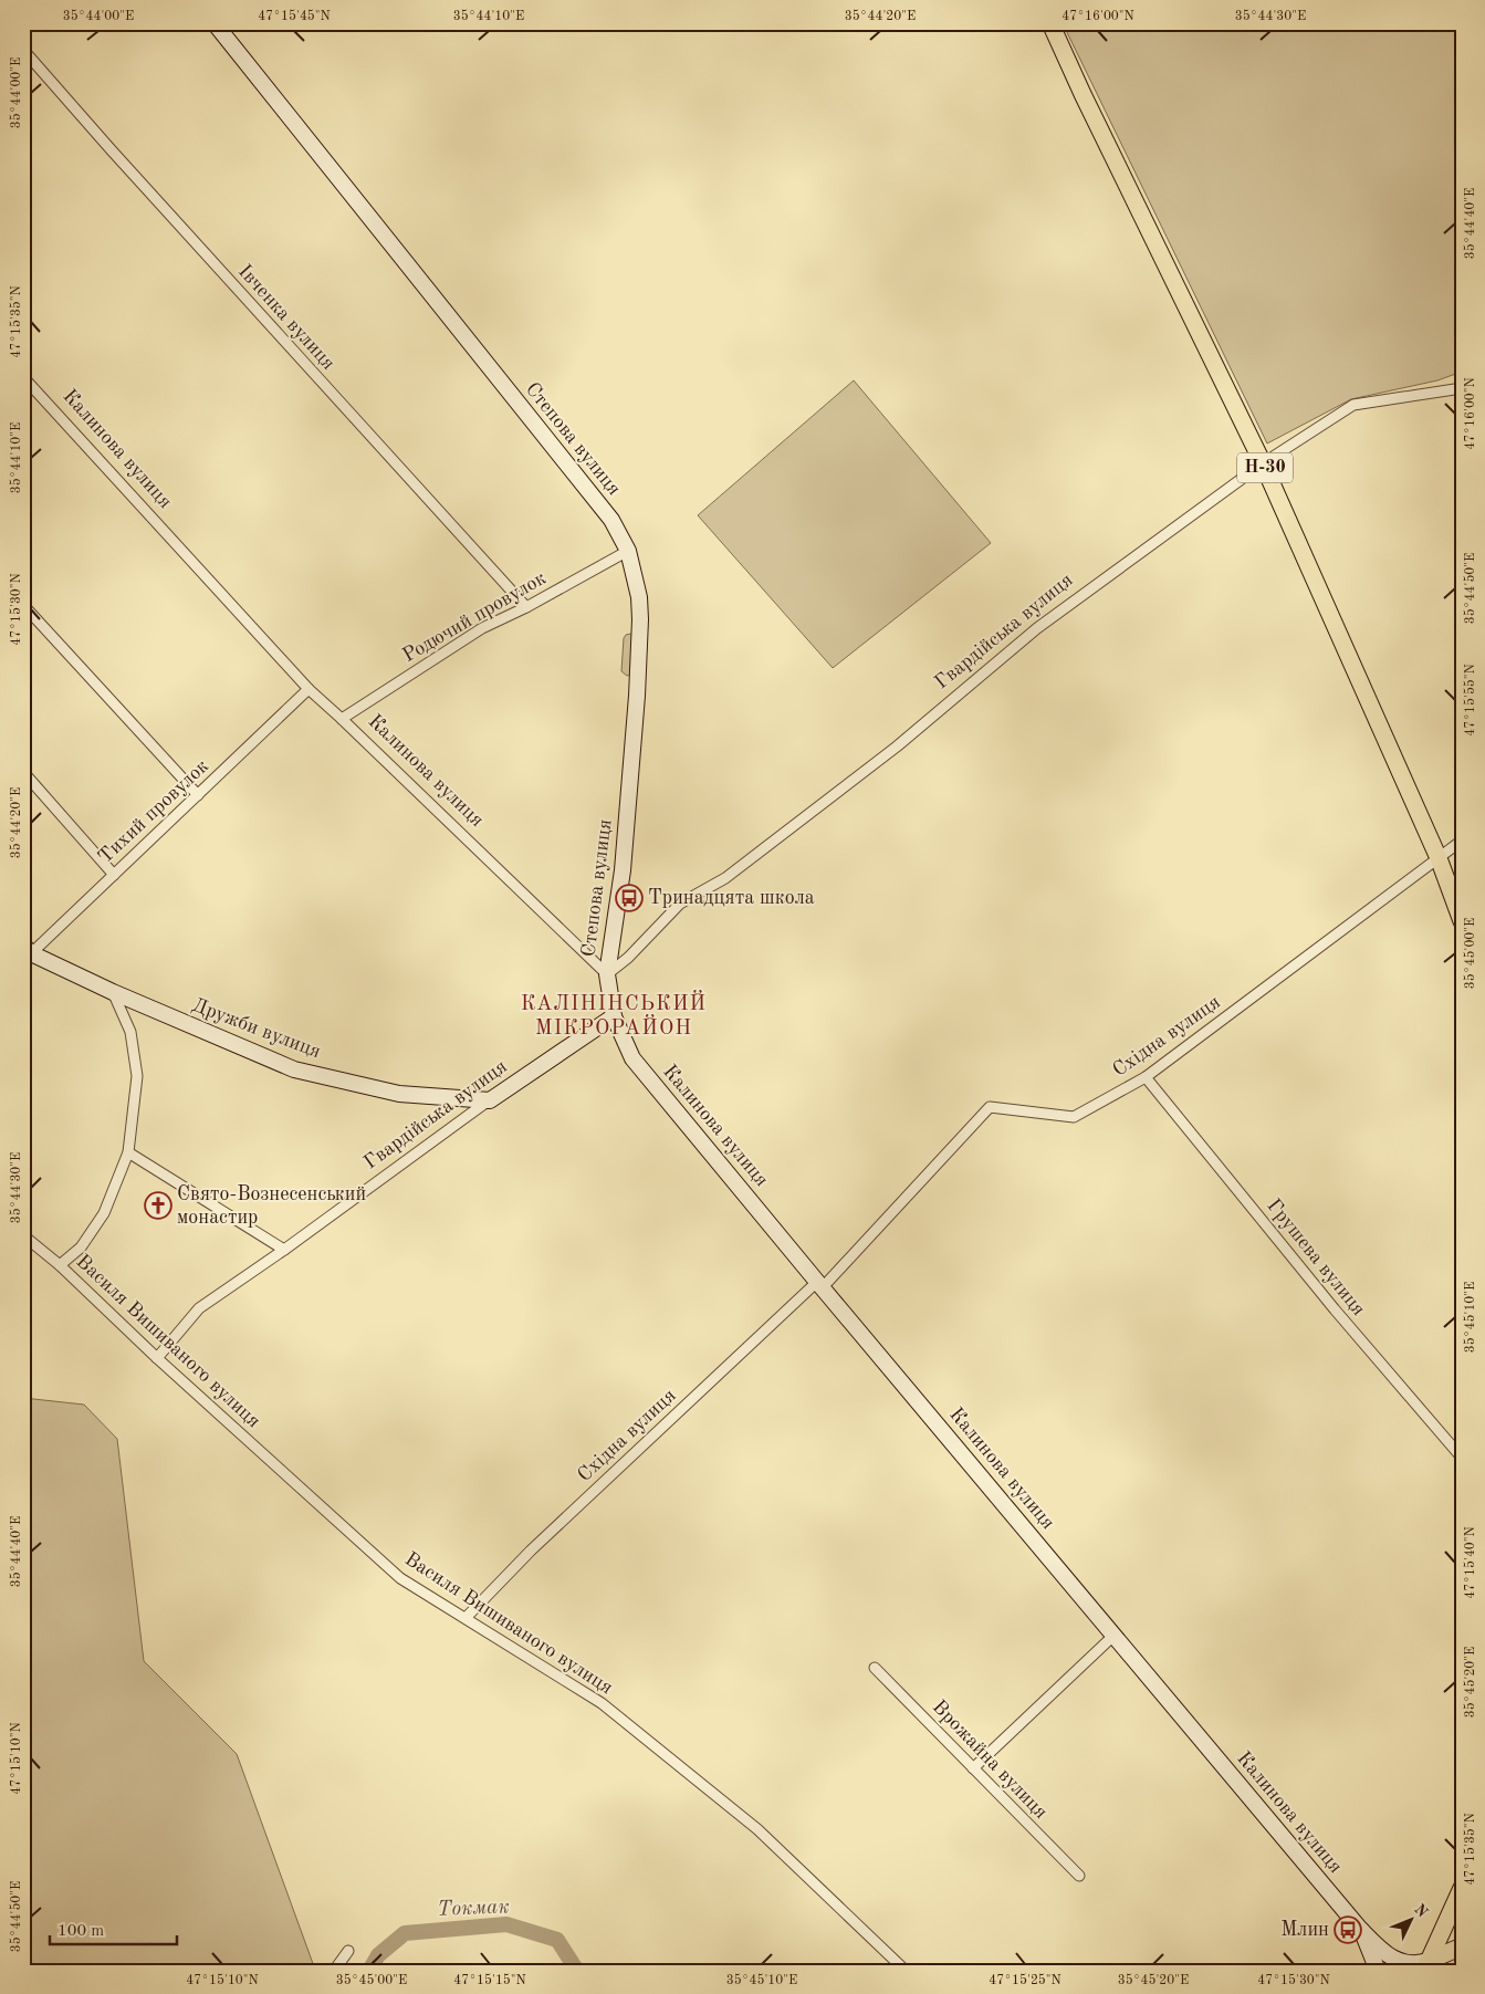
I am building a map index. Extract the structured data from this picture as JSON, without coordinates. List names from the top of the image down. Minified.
{"streets":{"main road":["Н-30"],"street":["Івченка вулиця","Степова вулиця","Калинова вулиця","Родючий провулок","Гвардійська вулиця","Тихий провулок","Дружби вулиця","Східна вулиця","Грушева вулиця","Василя Вишиваного вулиця","Врожайна вулиця"]},"crossings":[["Івченка вулиця","Родючий провулок"],["Степова вулиця","Калинова вулиця"],["Степова вулиця","Родючий провулок"],["Степова вулиця","Гвардійська вулиця"],["Калинова вулиця","Родючий провулок"],["Калинова вулиця","Гвардійська вулиця"],["Калинова вулиця","Тихий провулок"],["Калинова вулиця","Східна вулиця"],["Н-30","Гвардійська вулиця"],["Н-30","Східна вулиця"],["Гвардійська вулиця","Дружби вулиця"],["Гвардійська вулиця","Василя Вишиваного вулиця"],["Тихий провулок","Дружби вулиця"],["Східна вулиця","Грушева вулиця"],["Східна вулиця","Василя Вишиваного вулиця"]],"districts":["КАЛІНІНСЬКИЙ МІКРОРАЙОН"],"water":["Токмак"],"places":{"bus stop":["Тринадцята школа","Млин"],"church":["Cвято-Вознесенський монастир"]},"scale_bar":"100 m","north":"top right","coordinates":["35°44'00\"E","47°15'45\"N","35°44'10\"E","35°44'20\"E","47°16'00\"N","35°44'30\"E","35°44'40\"E","47°15'35\"N","35°44'50\"E","47°15'30\"N","47°15'55\"N","35°45'00\"E","35°45'10\"E","47°15'40\"N","35°45'20\"E","47°15'10\"N","47°15'15\"N","47°15'25\"N"]}
